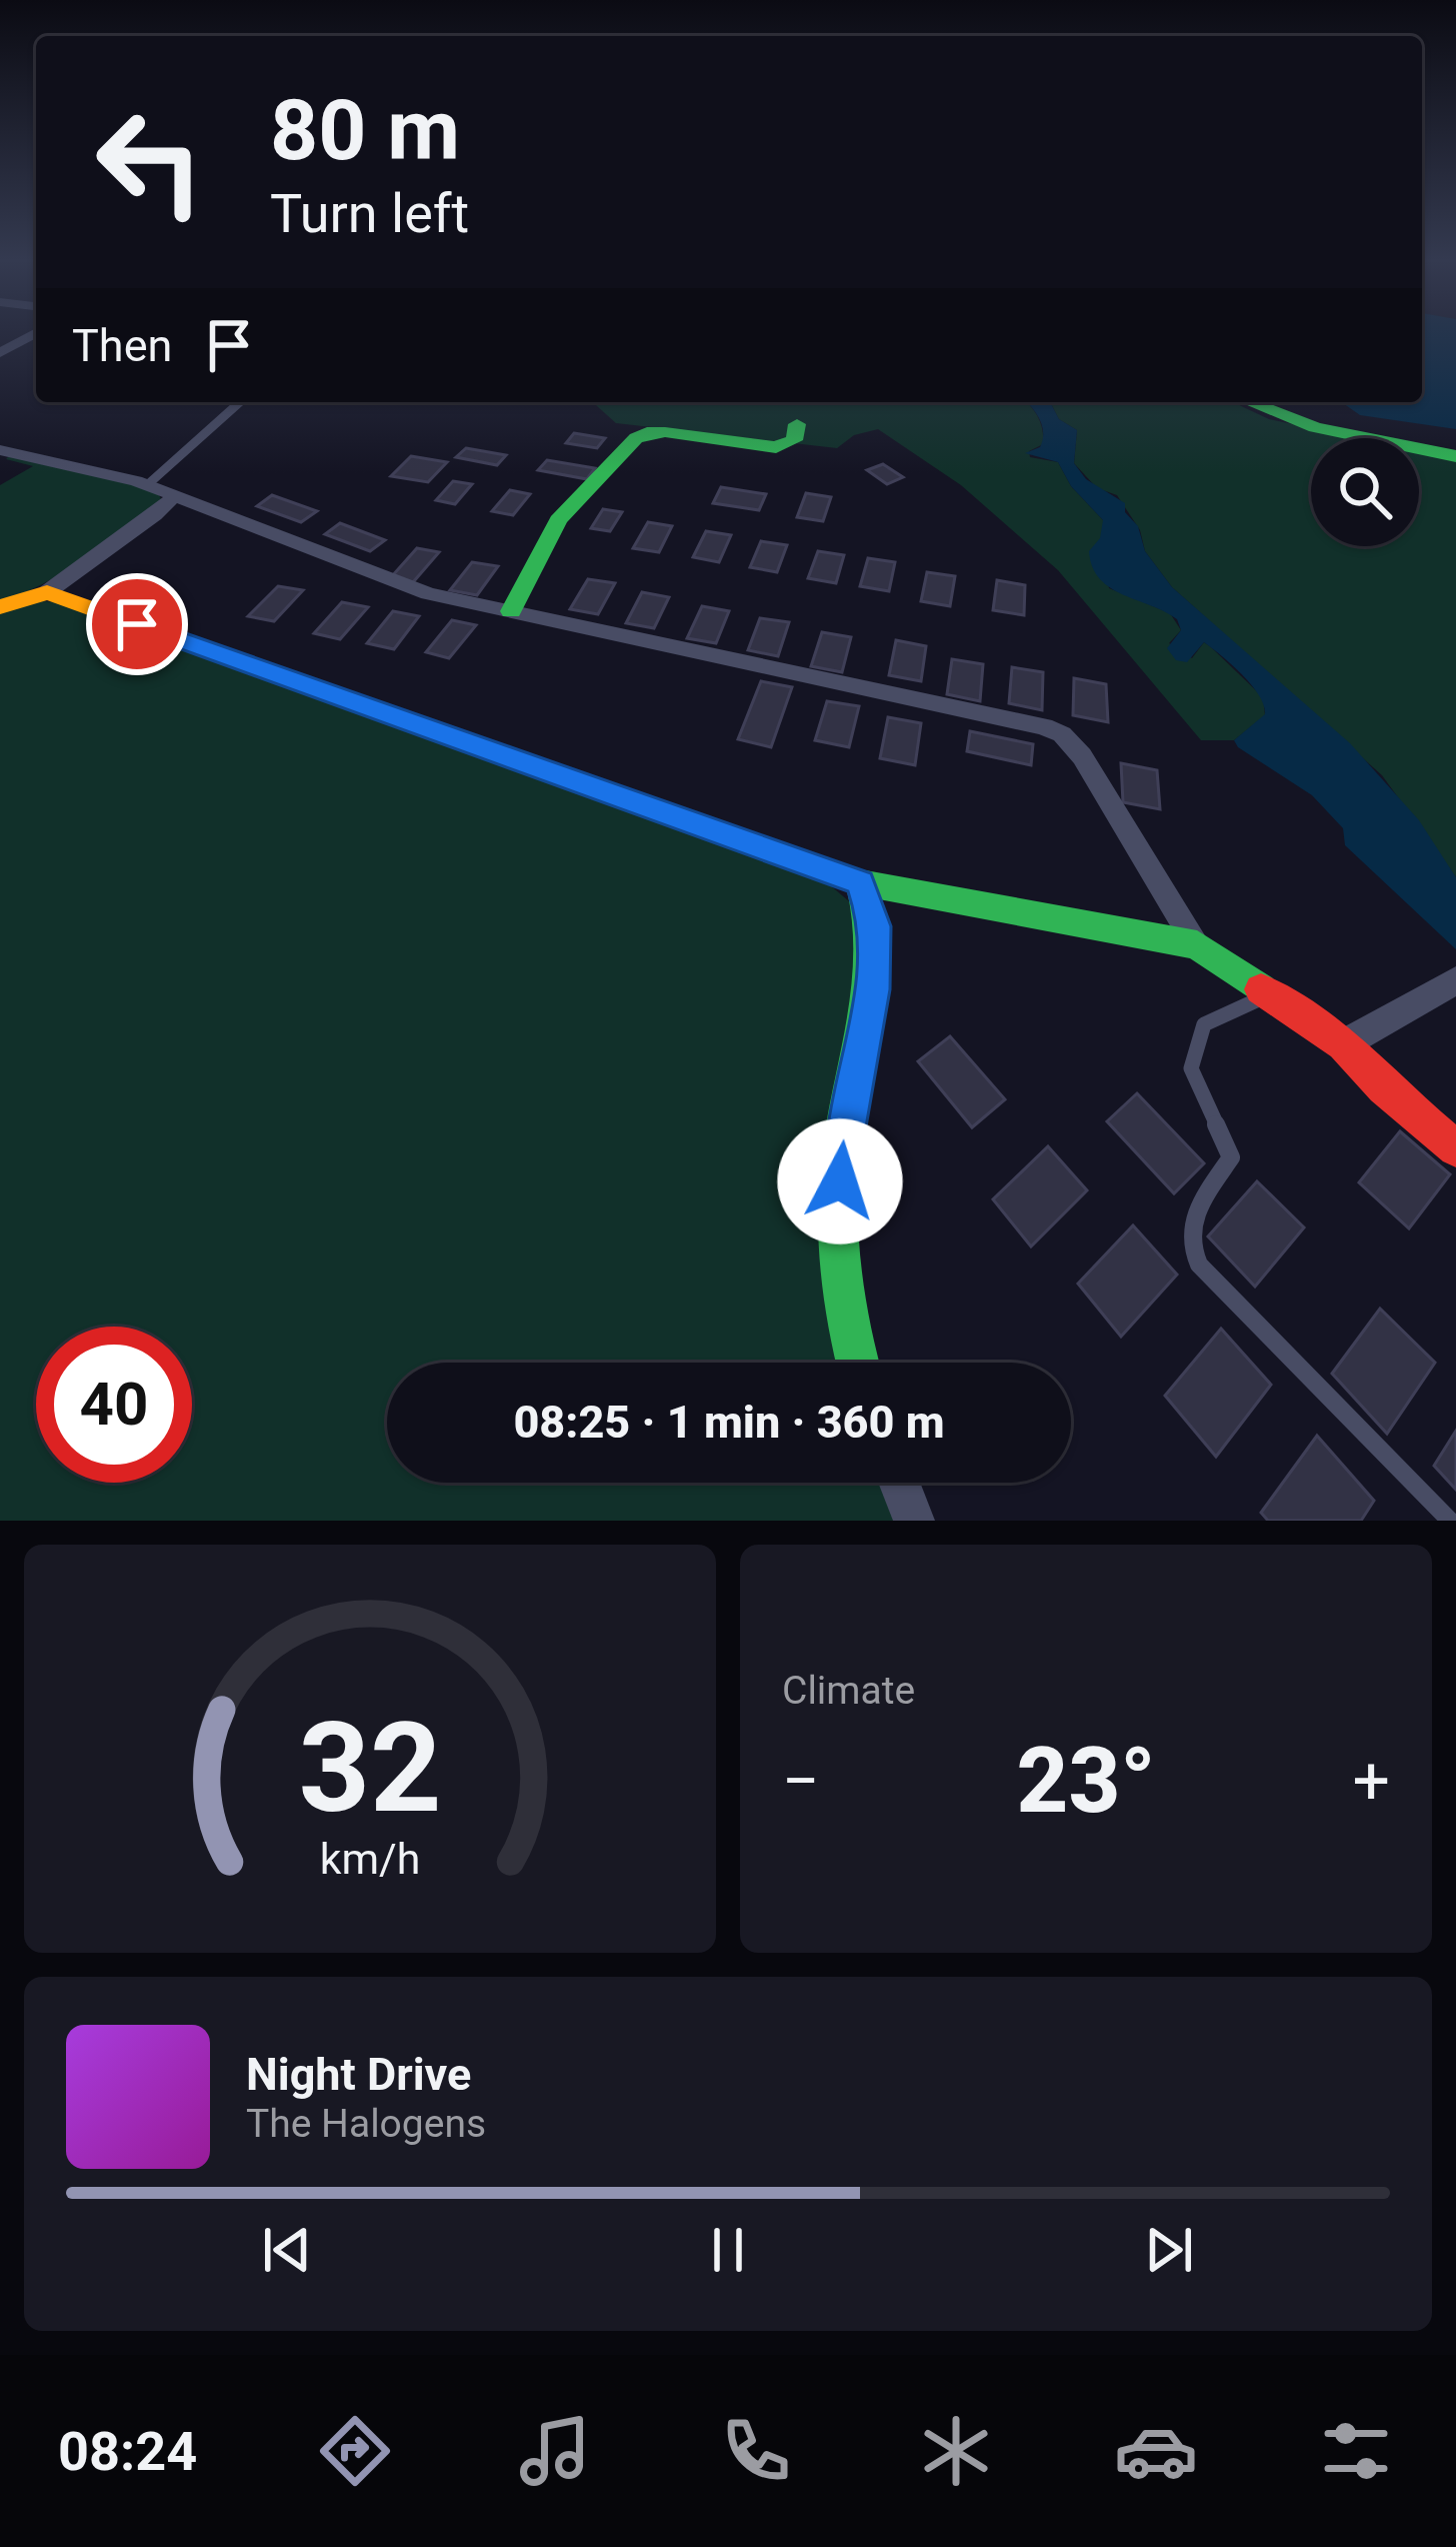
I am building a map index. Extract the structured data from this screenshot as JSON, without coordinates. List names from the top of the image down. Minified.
{"page":{"turn":["80 m","Turn left"],"then":"Then","limit":"40","trip":"08:25 · 1 min · 360 m","tile":"Climate","heat":["−","23°","+"],"song":["Night Drive","The Halogens"],"tabs":"08:24","gauge":["32","km/h"]}}
